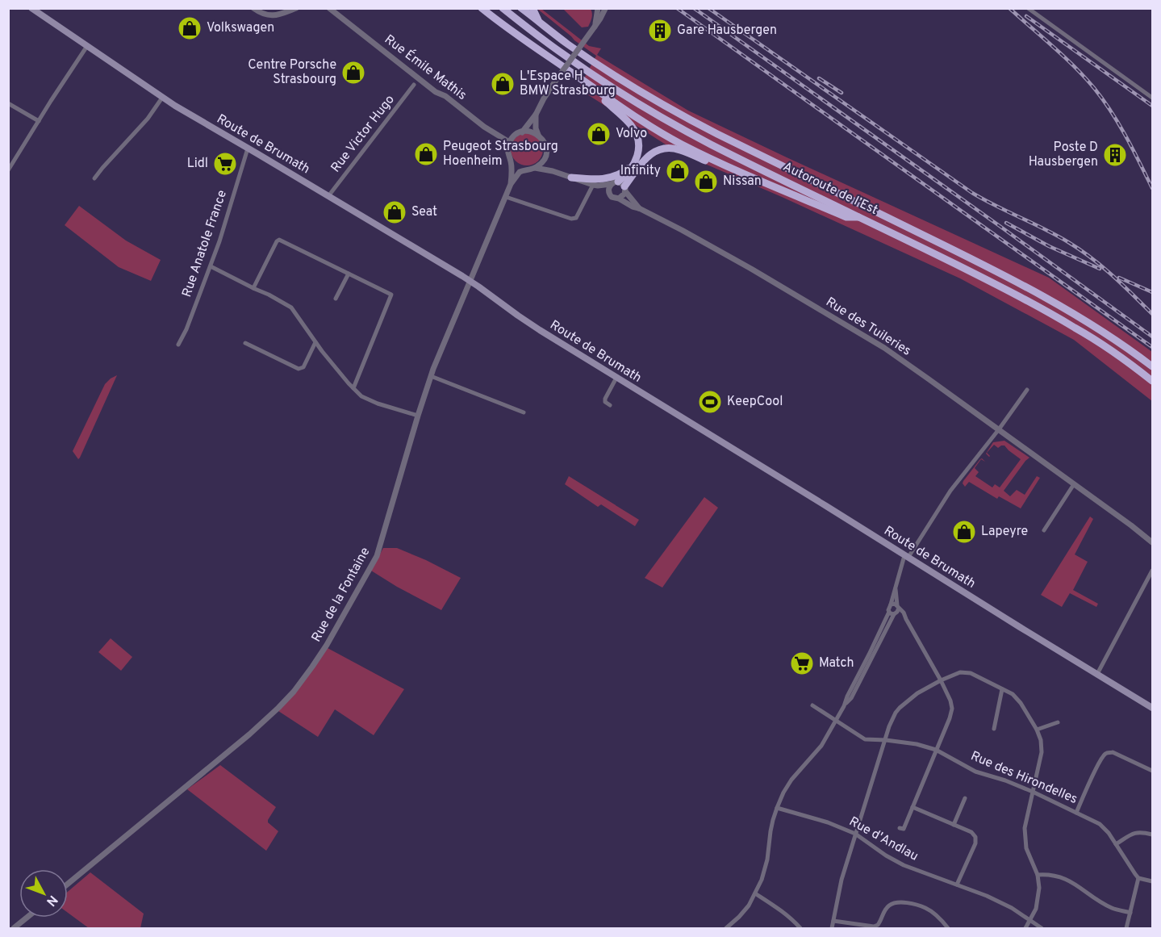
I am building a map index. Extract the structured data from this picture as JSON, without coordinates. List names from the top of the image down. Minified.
{"streets":{"highway":["Autoroute de l’Est"],"main road":["Route de Brumath"],"street":["Rue Émile Mathis","Rue Victor Hugo","Rue Anatole France","Rue des Tuileries","Rue de la Fontaine","Rue des Hirondelles","Rue d'Andlau"]},"crossings":[["Rue Émile Mathis","Rue des Tuileries"],["Rue Émile Mathis","Rue de la Fontaine"],["Rue Victor Hugo","Route de Brumath"],["Route de Brumath","Rue Anatole France"],["Route de Brumath","Rue de la Fontaine"],["Rue des Tuileries","Rue de la Fontaine"]],"places":{"shop":["Volkswagen","Centre Porsche Strasbourg","L'Espace H BMW Strasbourg","Volvo","Peugeot Strasbourg Hoenheim","Infinity","Nissan","Seat","Lapeyre"],"building":["Gare Hausbergen","Poste D Hausbergen"],"supermarket":["Lidl","Match"],"sports":["KeepCool"]},"north":"bottom right"}
